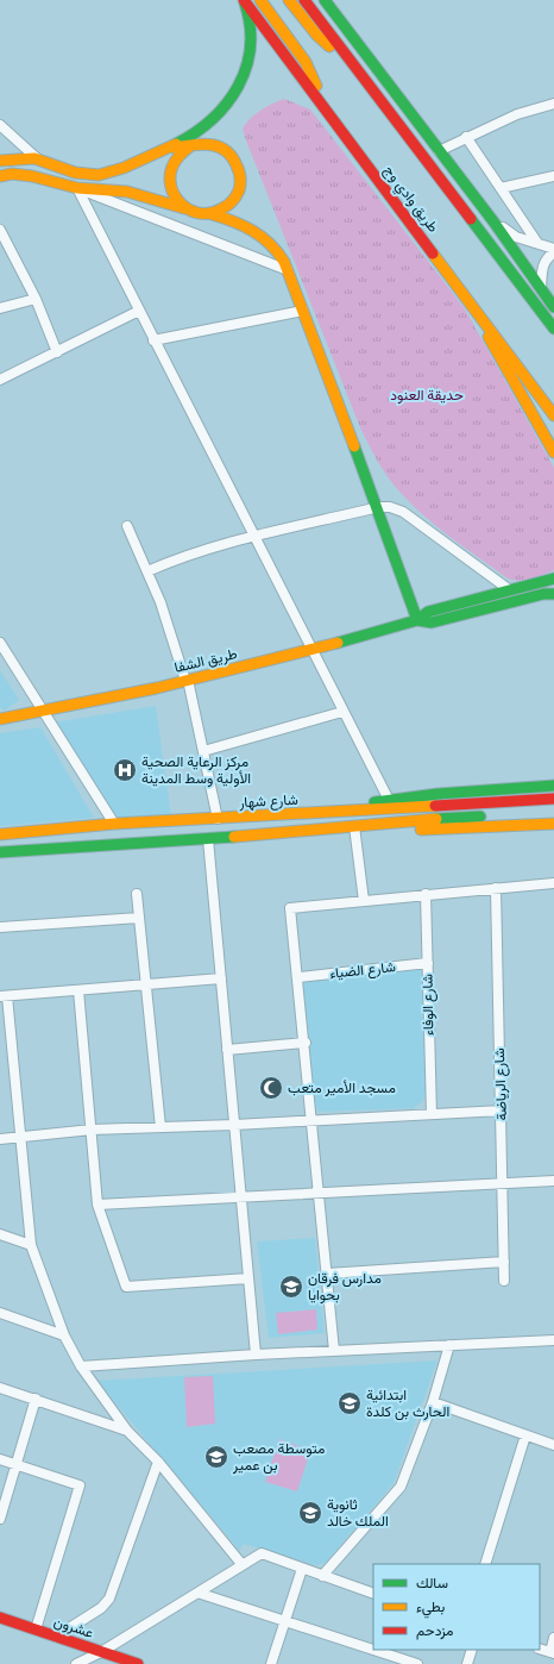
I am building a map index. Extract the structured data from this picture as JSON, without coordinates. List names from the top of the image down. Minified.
{"streets":{"main road":["طريق وادي وج","طريق الشفا","شارع شهار","عشرون"],"street":["شارع الضياء","شارع الوفاء","شارع الرياضة"]},"crossings":[["شارع الضياء","شارع الوفاء"]],"parks":["حديقة العنود"],"places":{"hospital":["مركز الرعاية الصحية الأولية وسط المدينة"],"mosque":["مسجد الأمير متعب"],"school or university":["مدارس فرقان بحوايا","ابتدائية الحارث بن كلدة","متوسطة مصعب بن عمير","ثانوية الملك خالد"]},"legend":["سالك","بطيء","مزدحم"]}
